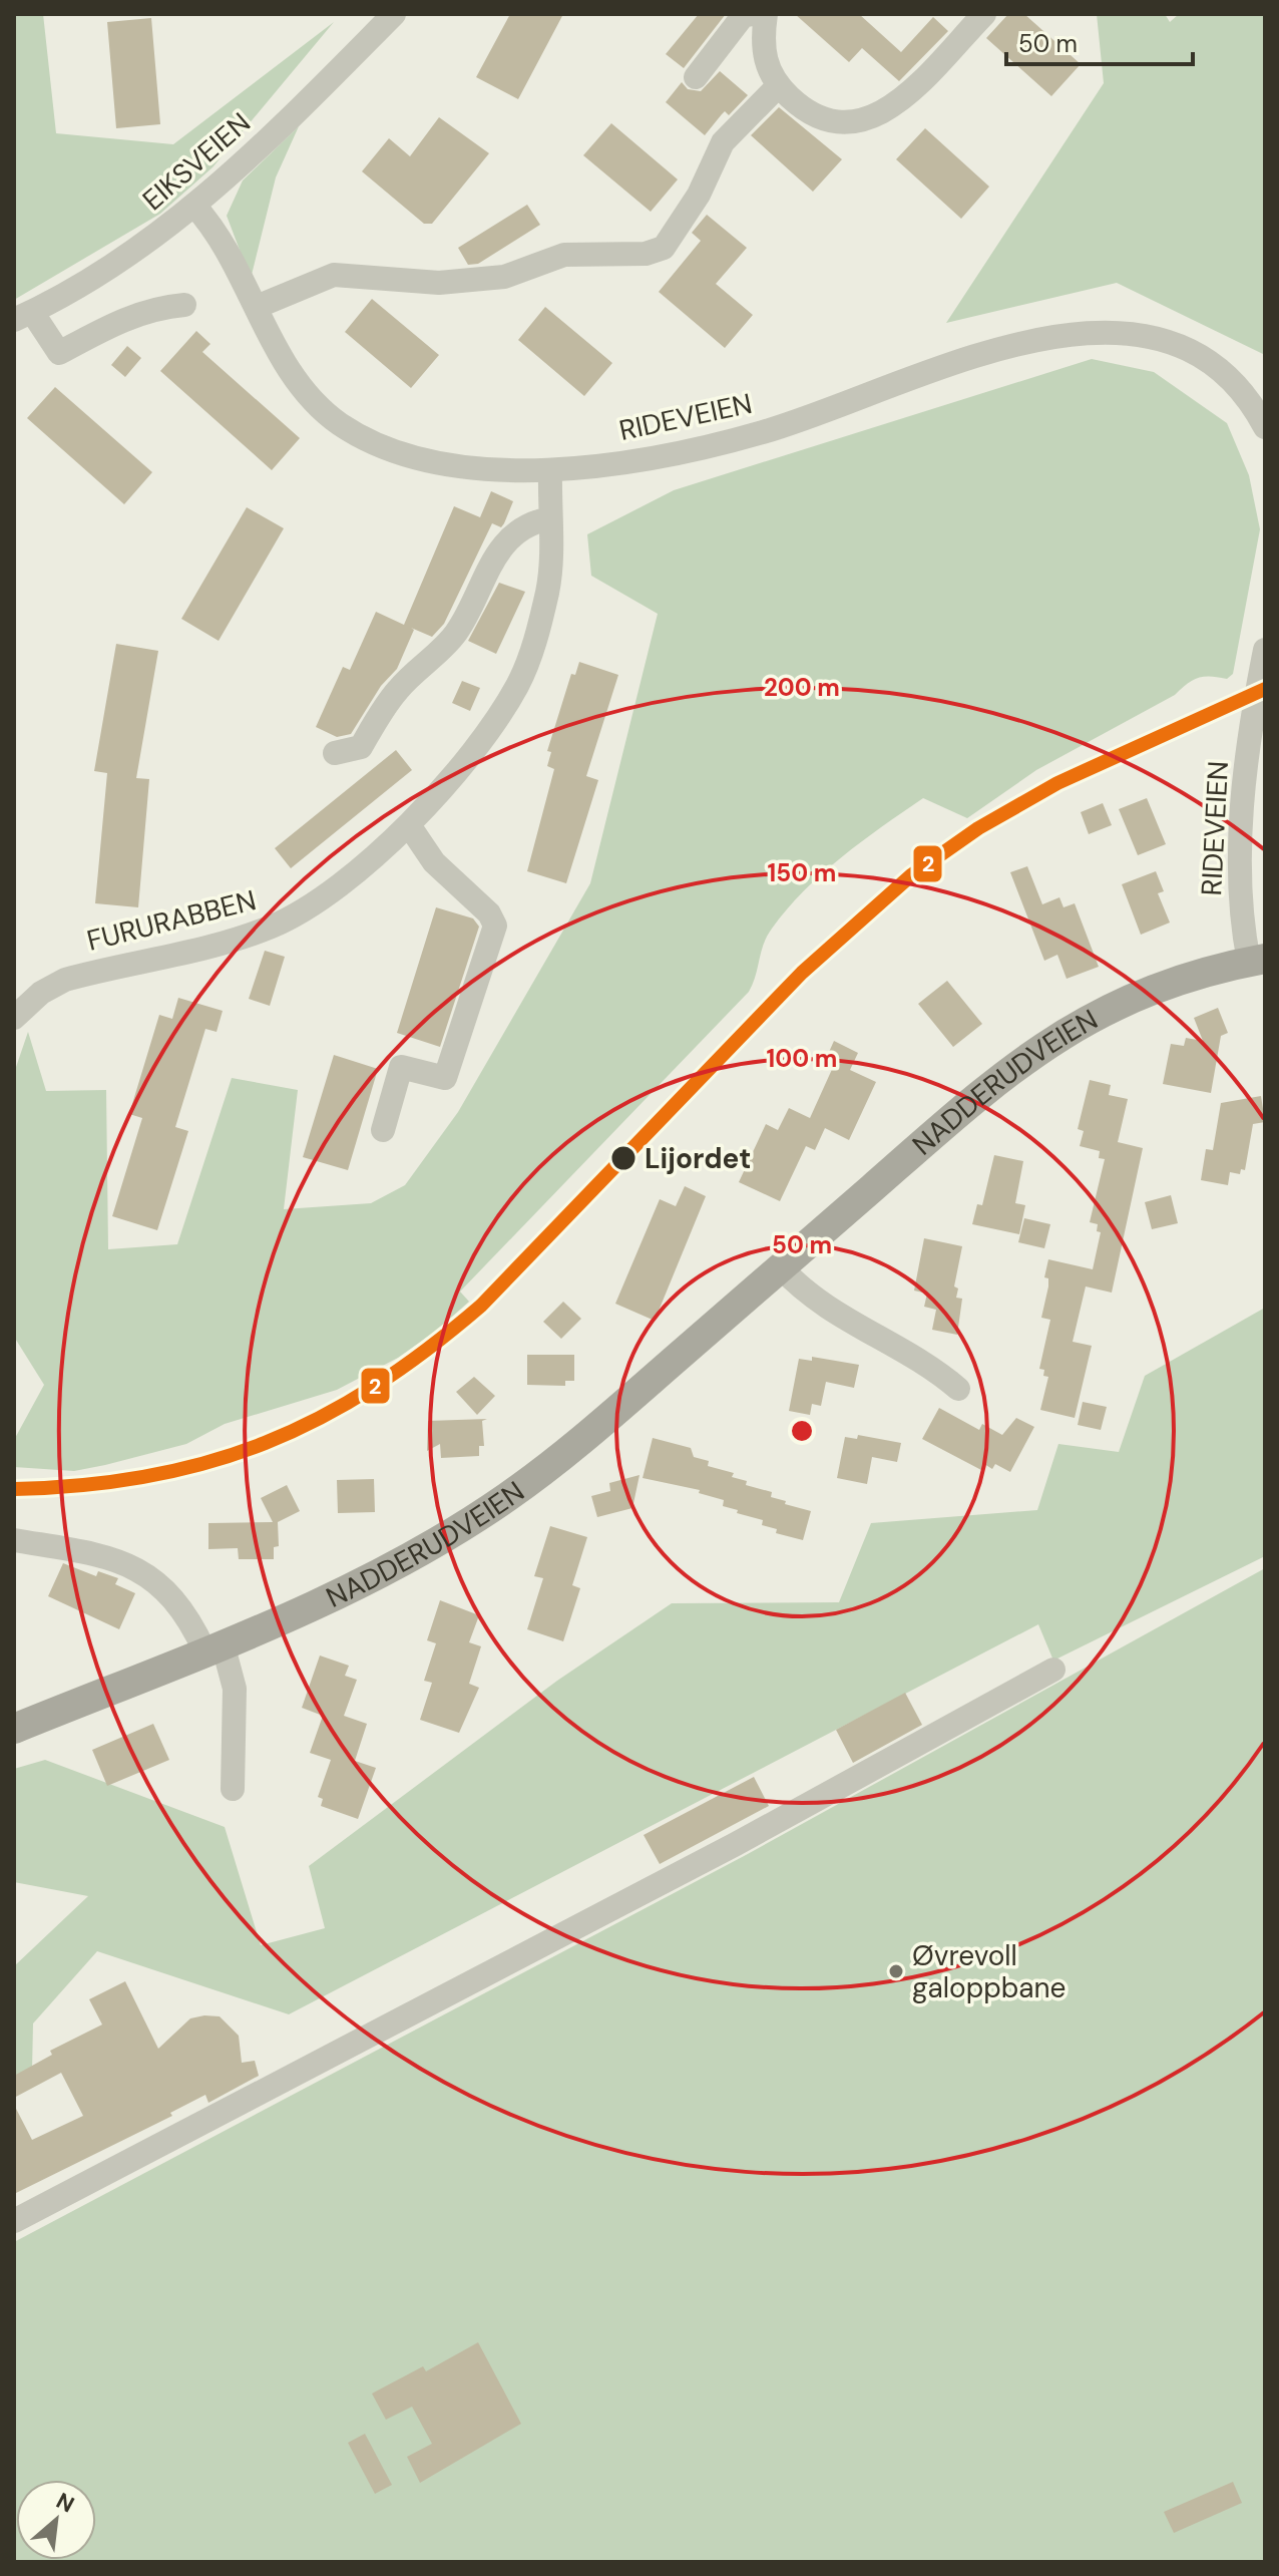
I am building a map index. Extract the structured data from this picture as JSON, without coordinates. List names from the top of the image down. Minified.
{"streets":{"main road":["NADDERUDVEIEN"],"street":["EIKSVEIEN","RIDEVEIEN","FURURABBEN"]},"crossings":[["EIKSVEIEN","RIDEVEIEN"],["RIDEVEIEN","FURURABBEN"],["RIDEVEIEN","NADDERUDVEIEN"]],"places":["Lijordet","Øvrevoll galoppbane"],"lines":["transit line 2"],"scale_bar":"50 m","north":"top right","rings":["200 m","150 m","100 m","50 m"]}
